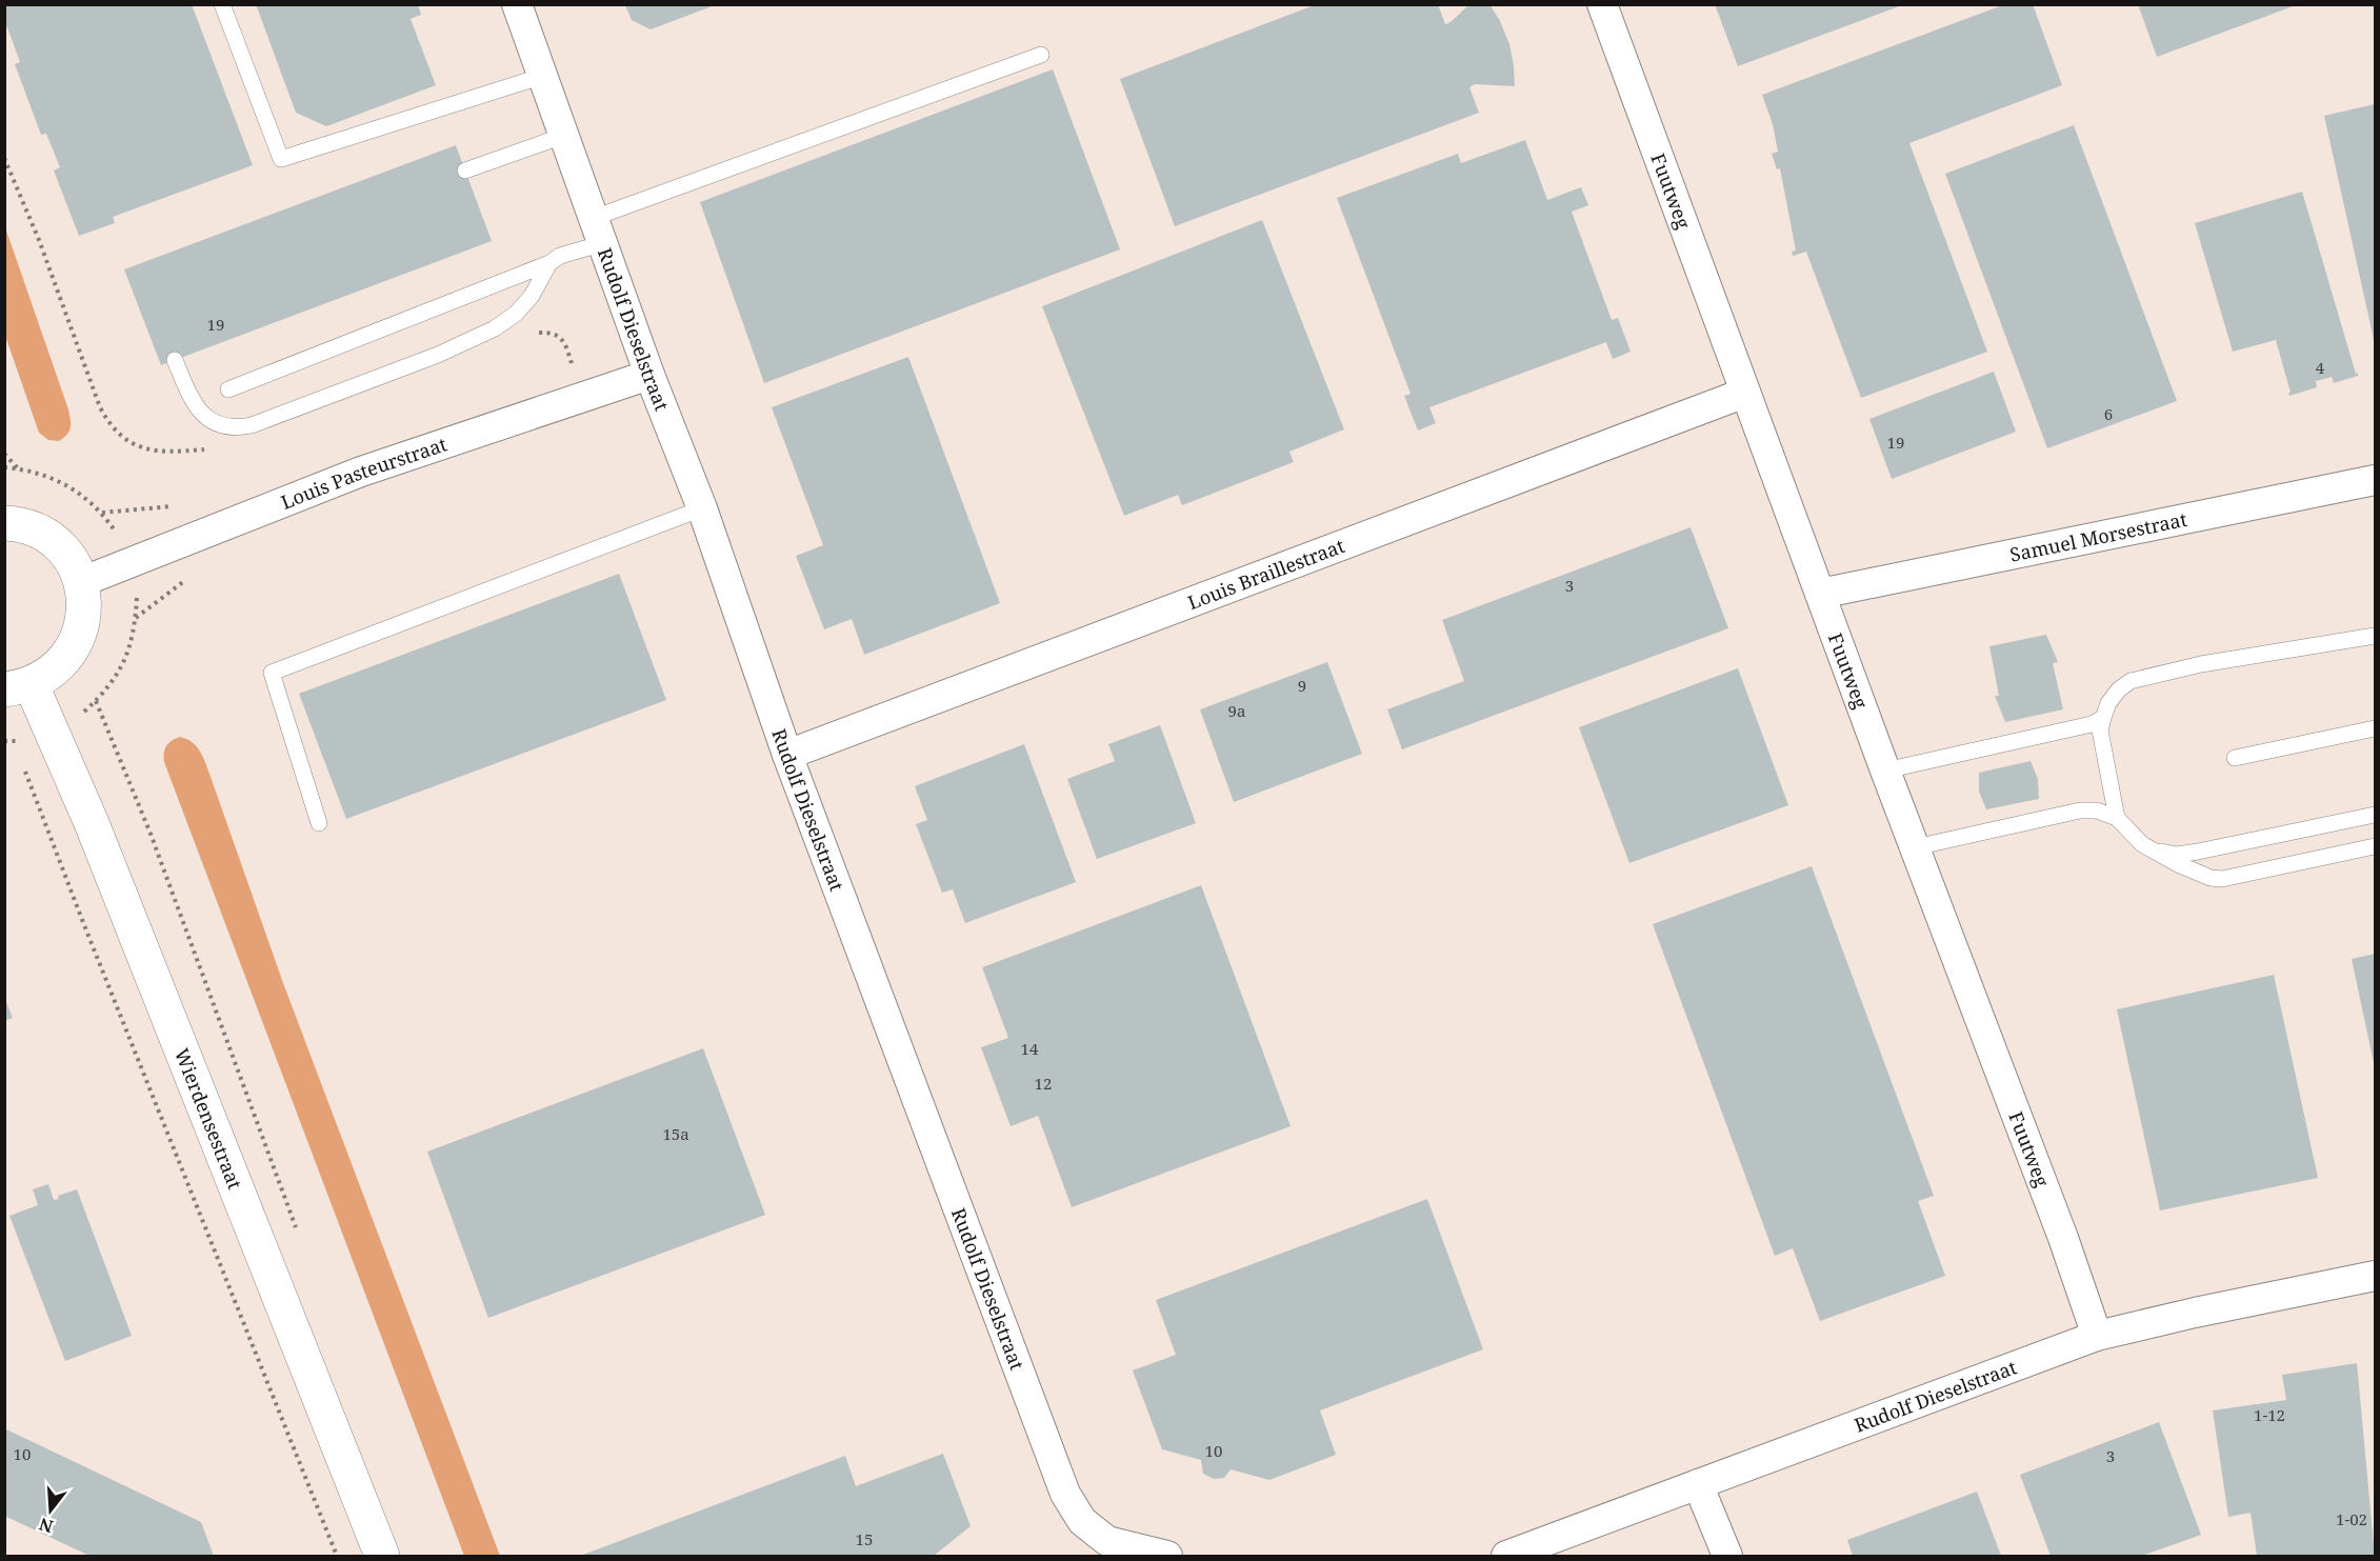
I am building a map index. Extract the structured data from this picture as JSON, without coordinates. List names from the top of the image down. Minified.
{"streets":{"street":["Fuutweg","Rudolf Dieselstraat","Louis Pasteurstraat","Samuel Morsestraat","Louis Braillestraat","Wierdensestraat"]},"crossings":[["Fuutweg","Rudolf Dieselstraat"],["Fuutweg","Samuel Morsestraat"],["Fuutweg","Louis Braillestraat"],["Rudolf Dieselstraat","Louis Pasteurstraat"],["Rudolf Dieselstraat","Louis Braillestraat"]],"house_numbers":["19","4","6","19","3","9","9a","14","12","15a","1-12","10","10","3","1-02","15"],"north":"bottom"}
